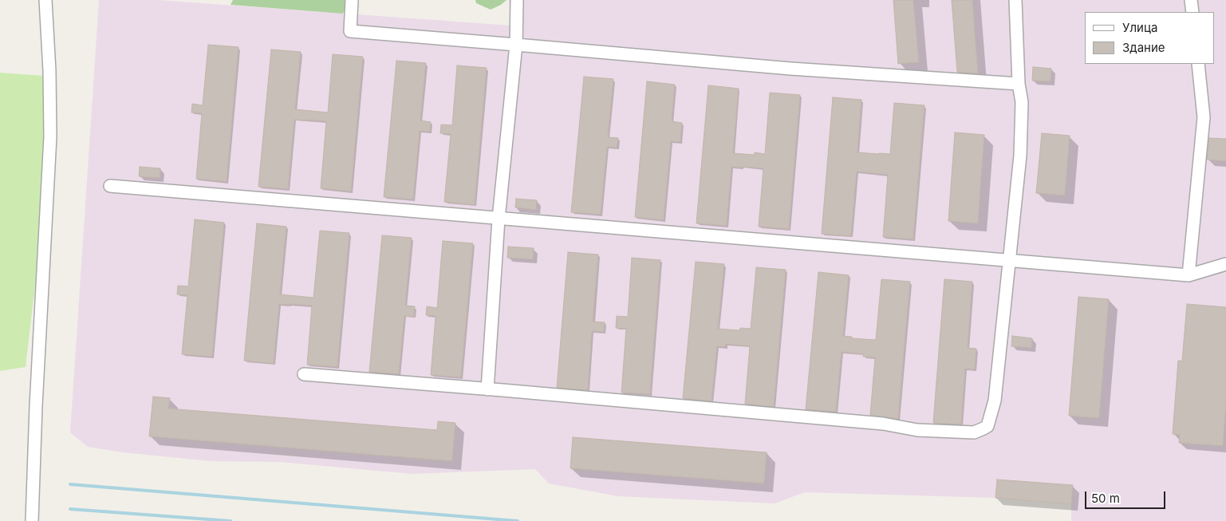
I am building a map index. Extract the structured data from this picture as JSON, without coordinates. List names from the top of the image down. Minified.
{"legend":["Улица","Здание"],"scale_bar":"50 m"}
